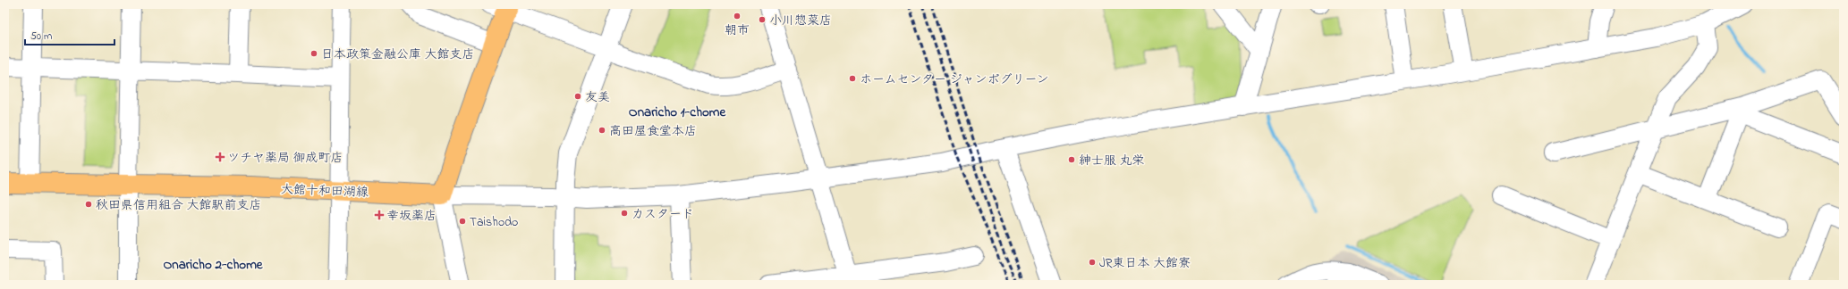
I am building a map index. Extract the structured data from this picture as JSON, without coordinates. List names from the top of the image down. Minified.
{"streets":{"main road":["大館十和田湖線"]},"districts":["Onaricho 1-chome","Onaricho 2-chome"],"places":{"other":["朝市","小川惣菜店","日本政策金融公庫 大館支店","ホームセンター ジャンボグリーン","友美","高田屋食堂本店","紳士服 丸栄","秋田県信用組合 大館駅前支店","カスタード","Taishodo","JR東日本 大館寮"],"health":["ツチヤ薬局 御成町店","幸坂薬店"]},"scale_bar":"50 m"}
